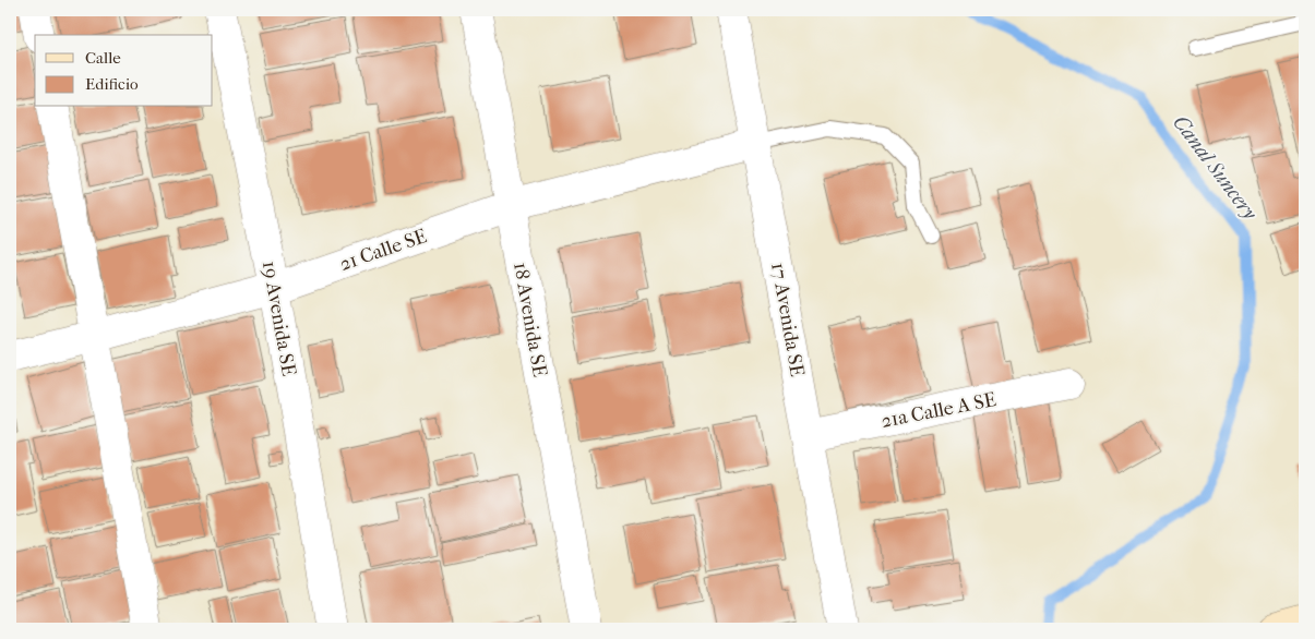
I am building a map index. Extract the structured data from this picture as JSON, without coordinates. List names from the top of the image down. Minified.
{"streets":{"street":["21 Calle SE","19 Avenida SE","18 Avenida SE","17 Avenida SE","21a Calle A SE"]},"crossings":[["21 Calle SE","19 Avenida SE"],["21 Calle SE","18 Avenida SE"],["21 Calle SE","17 Avenida SE"],["17 Avenida SE","21a Calle A SE"]],"water":["Canal Suncery"],"legend":["Calle","Edificio"]}
